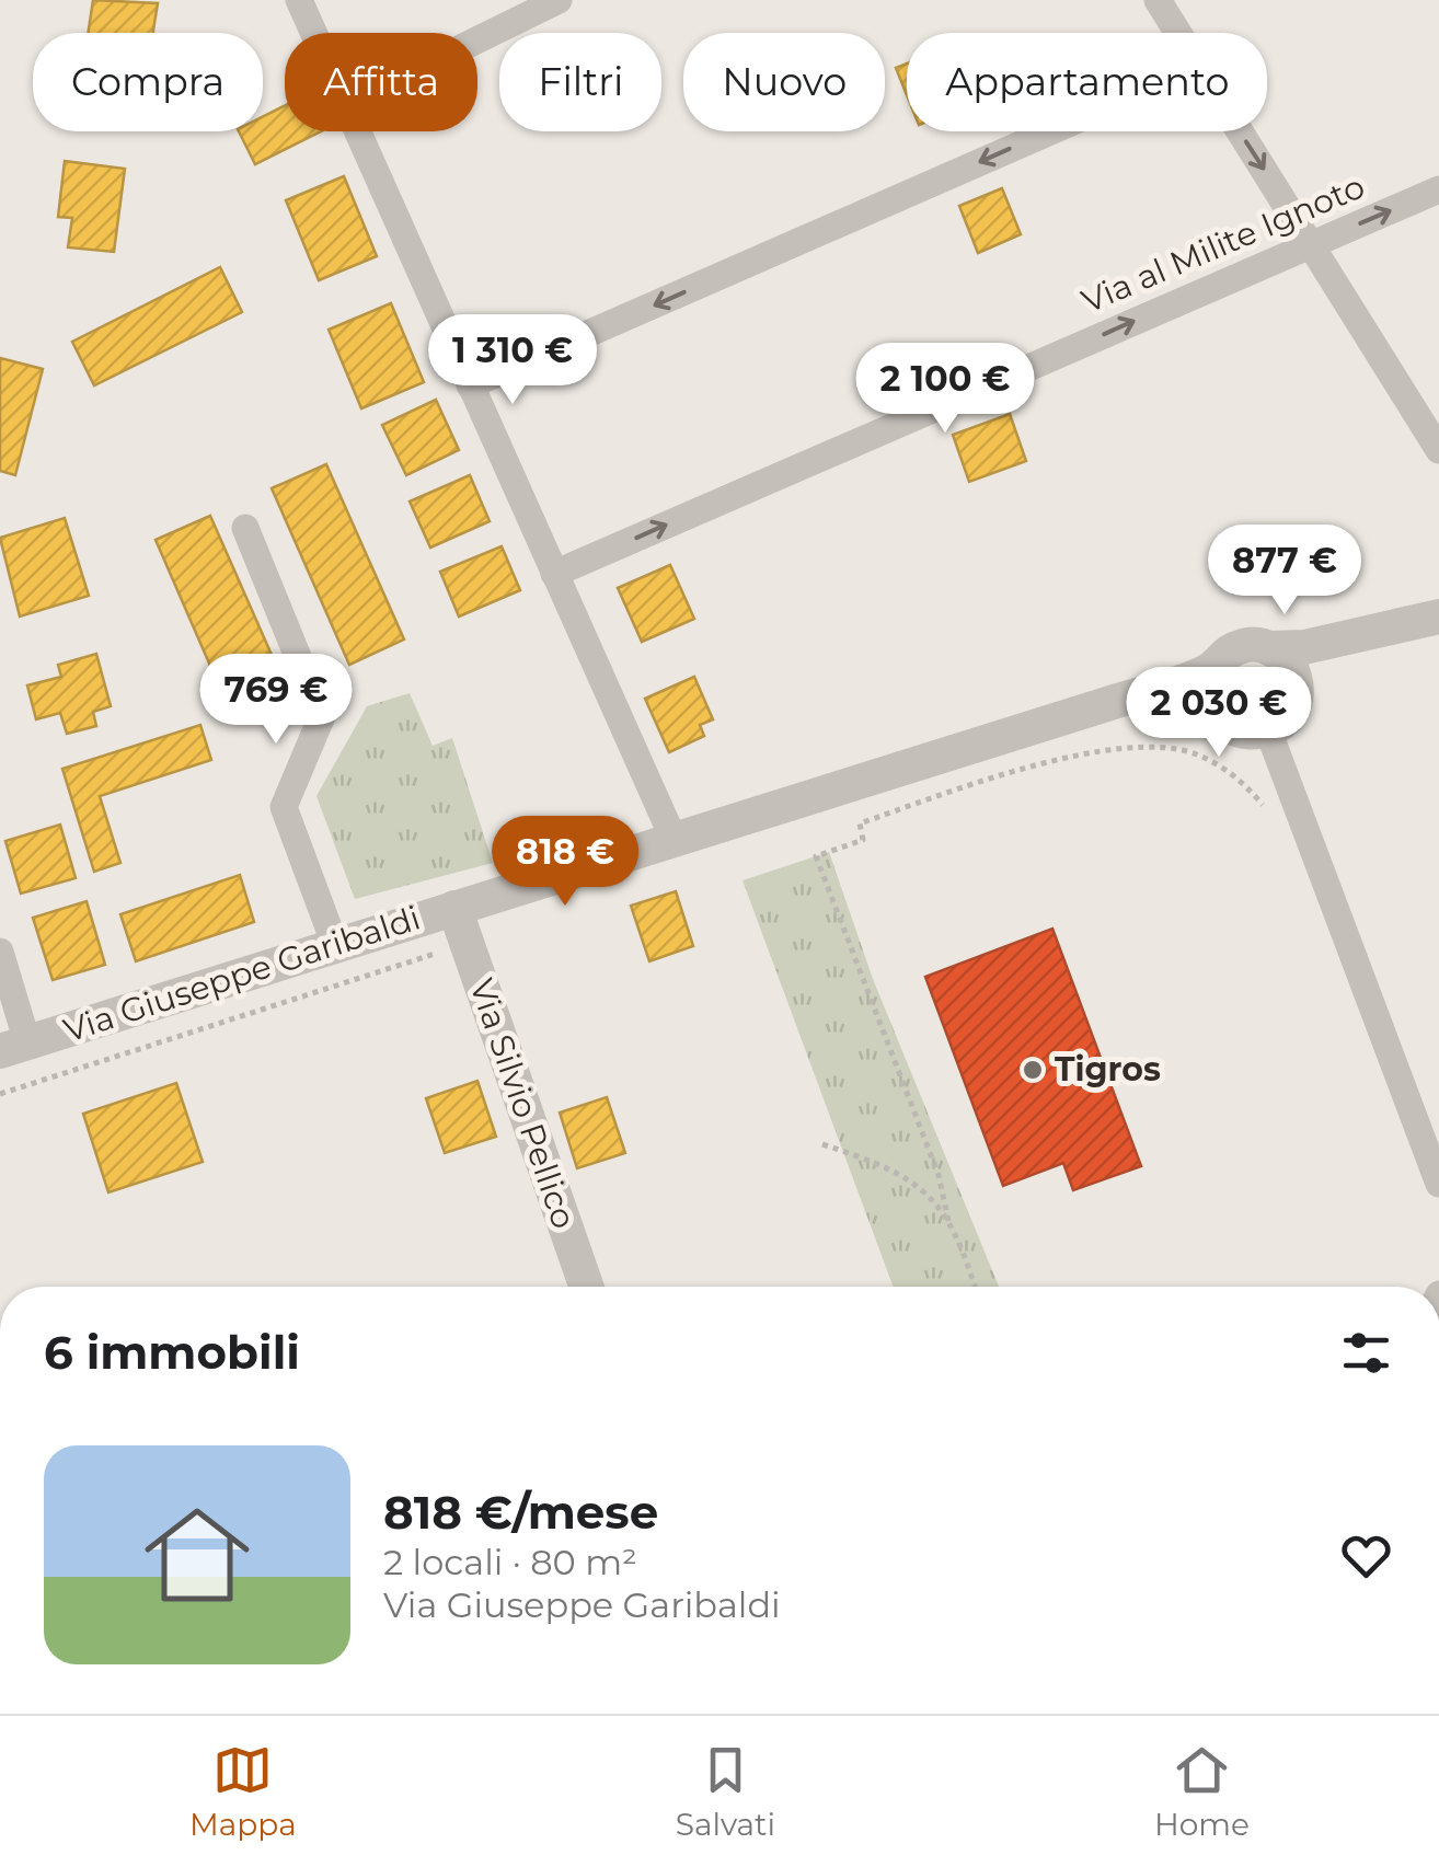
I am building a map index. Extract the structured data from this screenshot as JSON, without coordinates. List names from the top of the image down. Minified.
{"streets":{"street":["Via al Milite Ignoto","Via Giuseppe Garibaldi","Via Silvio Pellico"]},"crossings":[["Via Giuseppe Garibaldi","Via Silvio Pellico"]],"places":["Tigros"],"page":{"chip":["Compra","Affitta","Filtri","Nuovo","Appartamento"],"price":["1 310 €","2 100 €","877 €","769 €","2 030 €","818 €"],"heading":"6 immobili","list":[{"name":"818 €/mese","note":"2 locali · 80 m² · Via Giuseppe Garibaldi"}],"tabs":["Mappa","Salvati","Home"]}}
